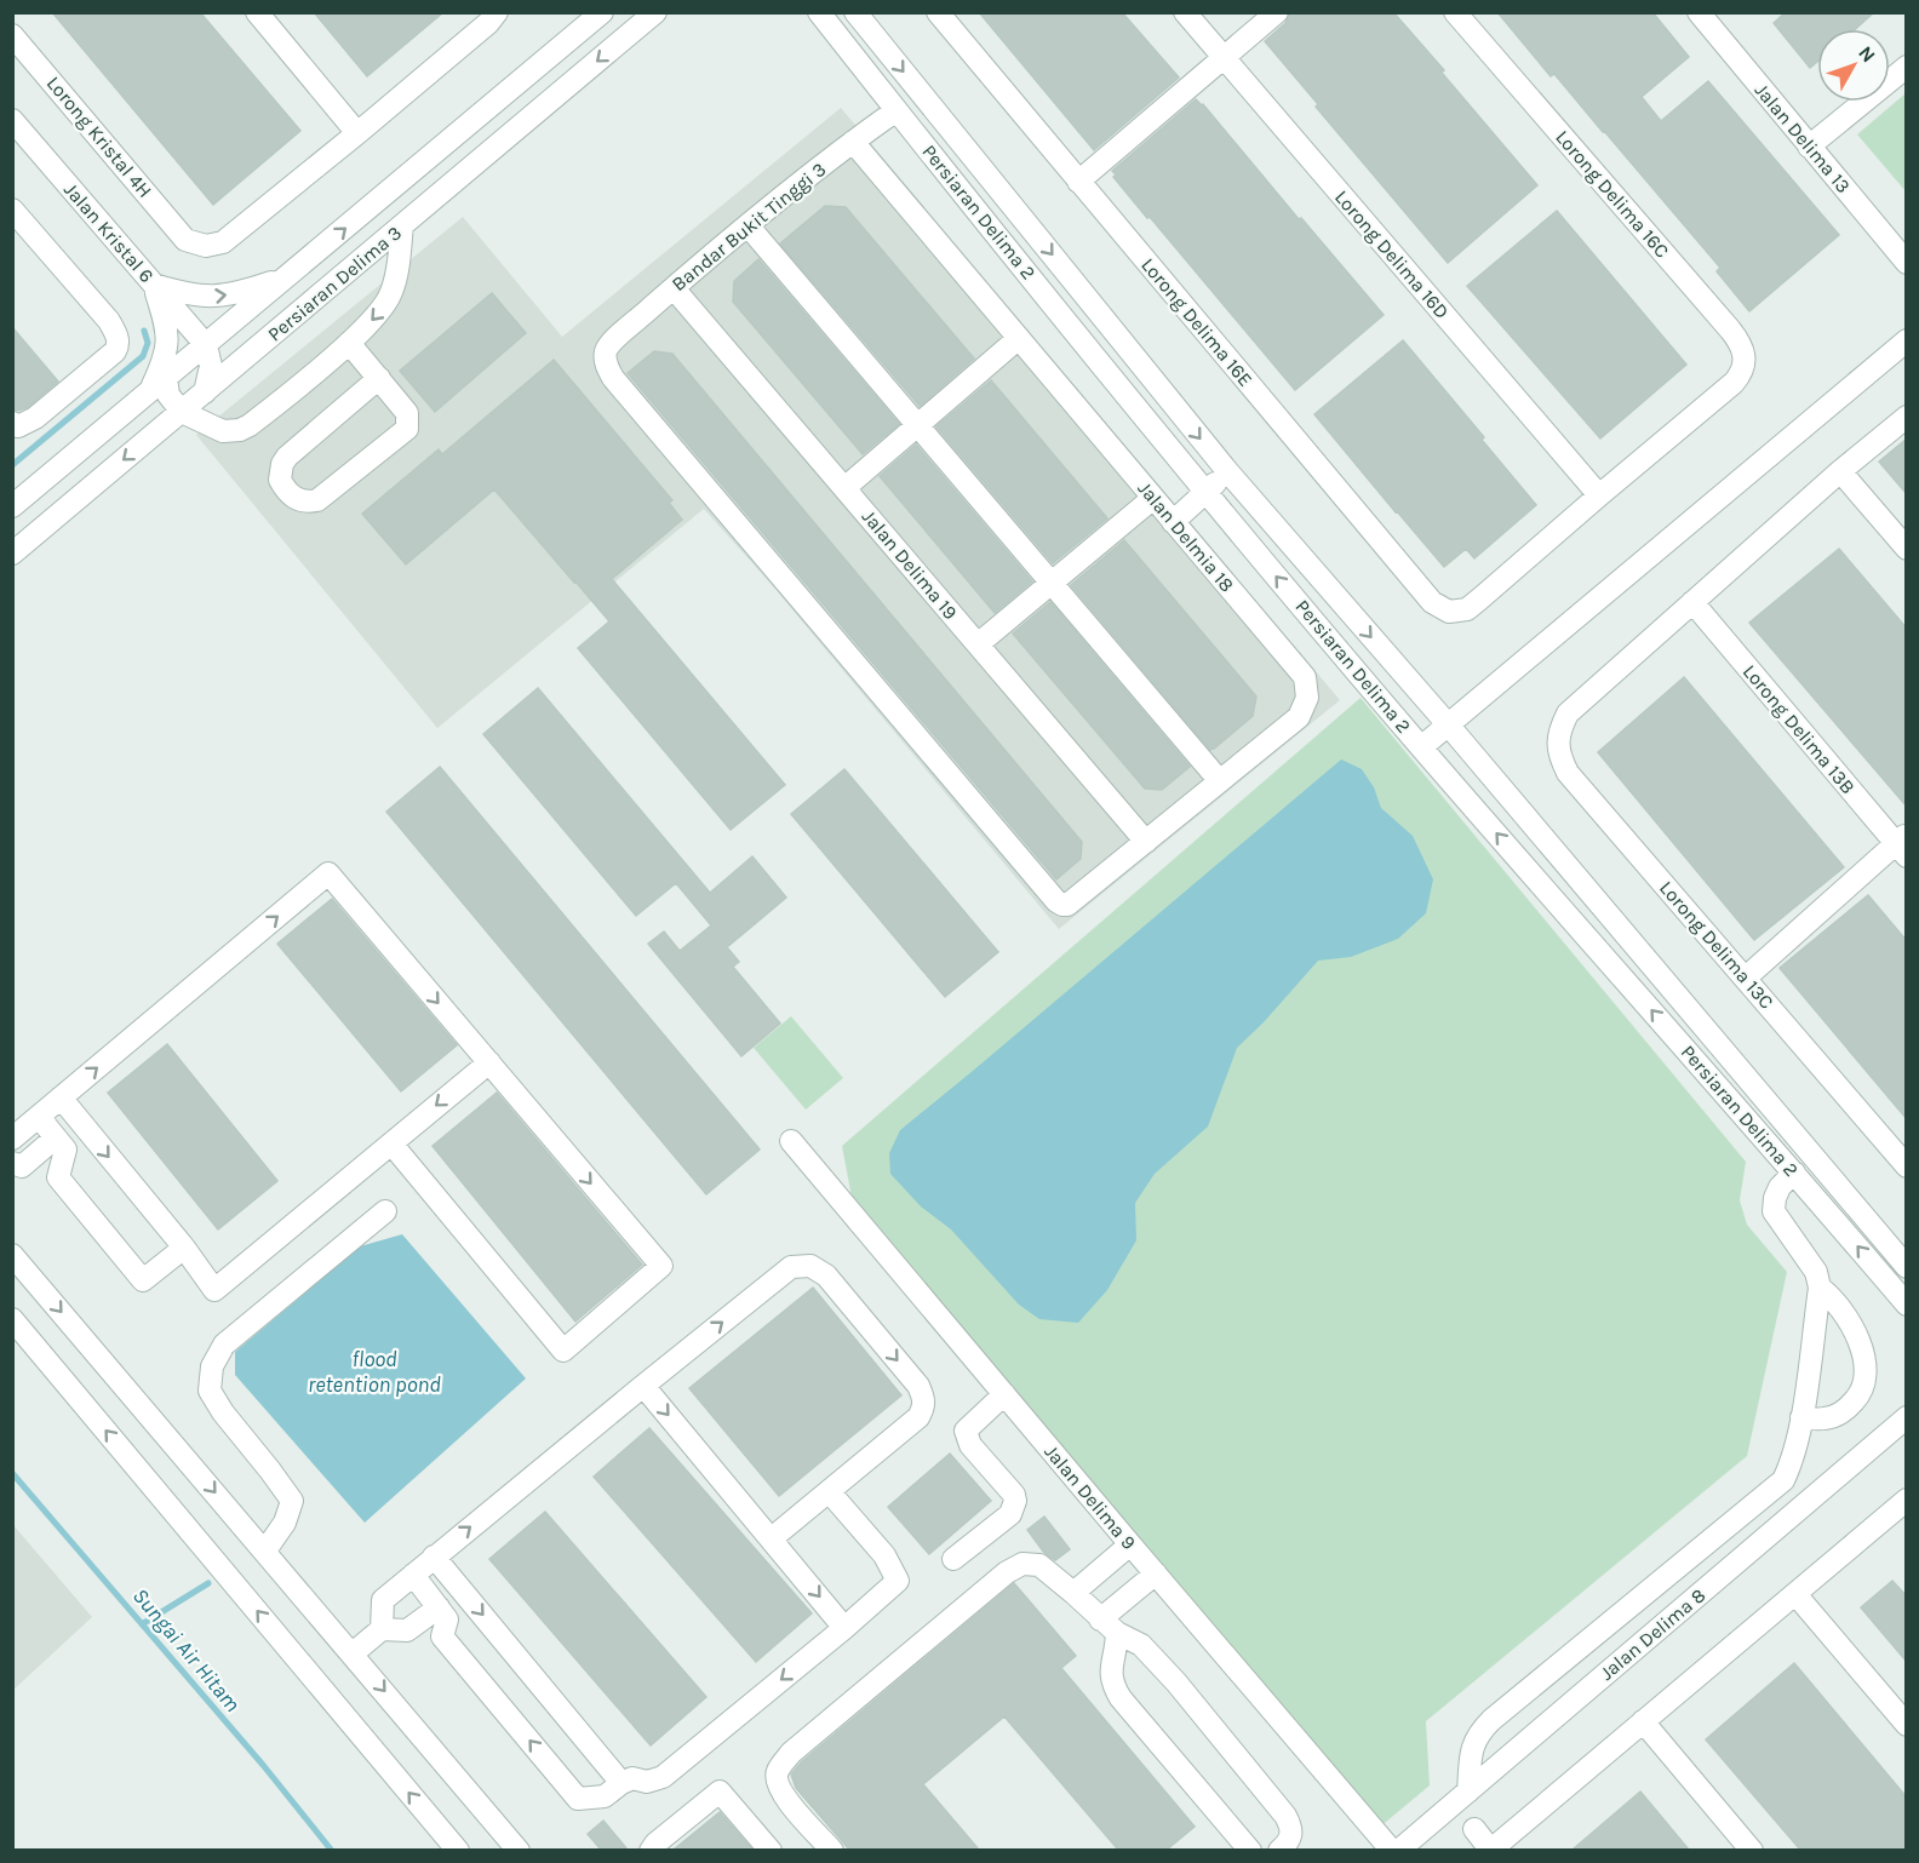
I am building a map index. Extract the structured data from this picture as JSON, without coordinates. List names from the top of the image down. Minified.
{"streets":{"street":["Lorong Kristal 4H","Jalan Delima 13","Lorong Delima 16C","Persiaran Delima 2","Bandar Bukit Tinggi 3","Jalan Kristal 6","Lorong Delima 16D","Persiaran Delima 3","Lorong Delima 16E","Jalan Delmia 18","Jalan Delima 19","Lorong Delima 13B","Lorong Delima 13C","Jalan Delima 9","Jalan Delima 8"]},"crossings":[["Lorong Delima 16C","Lorong Delima 16D"],["Lorong Delima 16C","Lorong Delima 16E"],["Persiaran Delima 2","Bandar Bukit Tinggi 3"],["Bandar Bukit Tinggi 3","Jalan Delmia 18"],["Bandar Bukit Tinggi 3","Jalan Delima 19"],["Jalan Kristal 6","Persiaran Delima 3"],["Lorong Delima 16D","Lorong Delima 16E"],["Jalan Delmia 18","Jalan Delima 19"],["Lorong Delima 13B","Lorong Delima 13C"]],"water":["flood retention pond","Sungai Air Hitam"],"north":"top right"}
